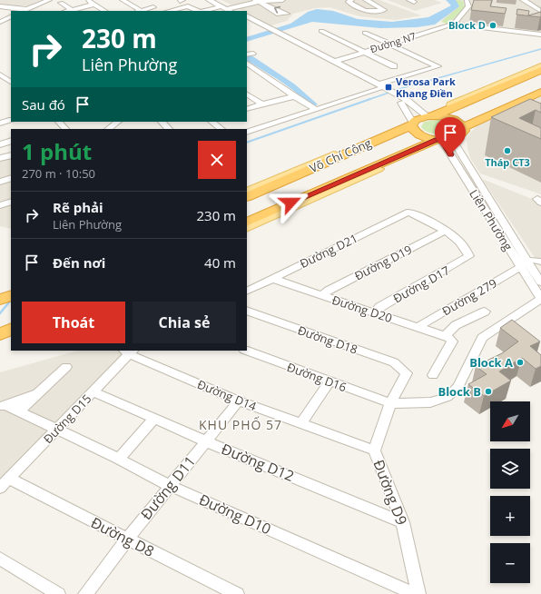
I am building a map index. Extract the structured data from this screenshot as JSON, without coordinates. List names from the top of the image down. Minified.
{"streets":{"highway":["Võ Chí Công"],"street":["Đường N7","Liên Phường","Đường D21","Đường D19","Đường D17","Đường 279","Đường D20","Đường D18","Đường D16","Đường D14","Đường D15","Đường D12","Đường D11","Đường D9","Đường D10","Đường D8"]},"crossings":[["Võ Chí Công","Liên Phường"],["Liên Phường","Đường 279"],["Đường D21","Đường D19"],["Đường D21","Đường D17"],["Đường D21","Đường D20"],["Đường D19","Đường D17"],["Đường D19","Đường D20"],["Đường D17","Đường D20"],["Đường 279","Đường D20"],["Đường D18","Đường D9"],["Đường D16","Đường D9"],["Đường D14","Đường D15"],["Đường D14","Đường D11"],["Đường D14","Đường D9"],["Đường D15","Đường D12"],["Đường D15","Đường D10"],["Đường D15","Đường D8"],["Đường D12","Đường D11"],["Đường D12","Đường D9"],["Đường D11","Đường D10"],["Đường D11","Đường D8"]],"districts":["KHU PHỐ 57"],"places":{"other":["Block D","Tháp CT3","Block A","Block B"],"transit":["Verosa Park Khang Điền"]},"north":"bottom left","page":{"turn":["230 m","Liên Phường"],"then":"Sau đó","heading":["1 phút","270 m · 10:50"],"list":[{"name":"Rẽ phải","note":"Liên Phường","value":"230 m"},{"name":"Đến nơi","value":"40 m"}],"buttons":["Thoát","Chia sẻ"],"map_buttons":["+","−"]}}
